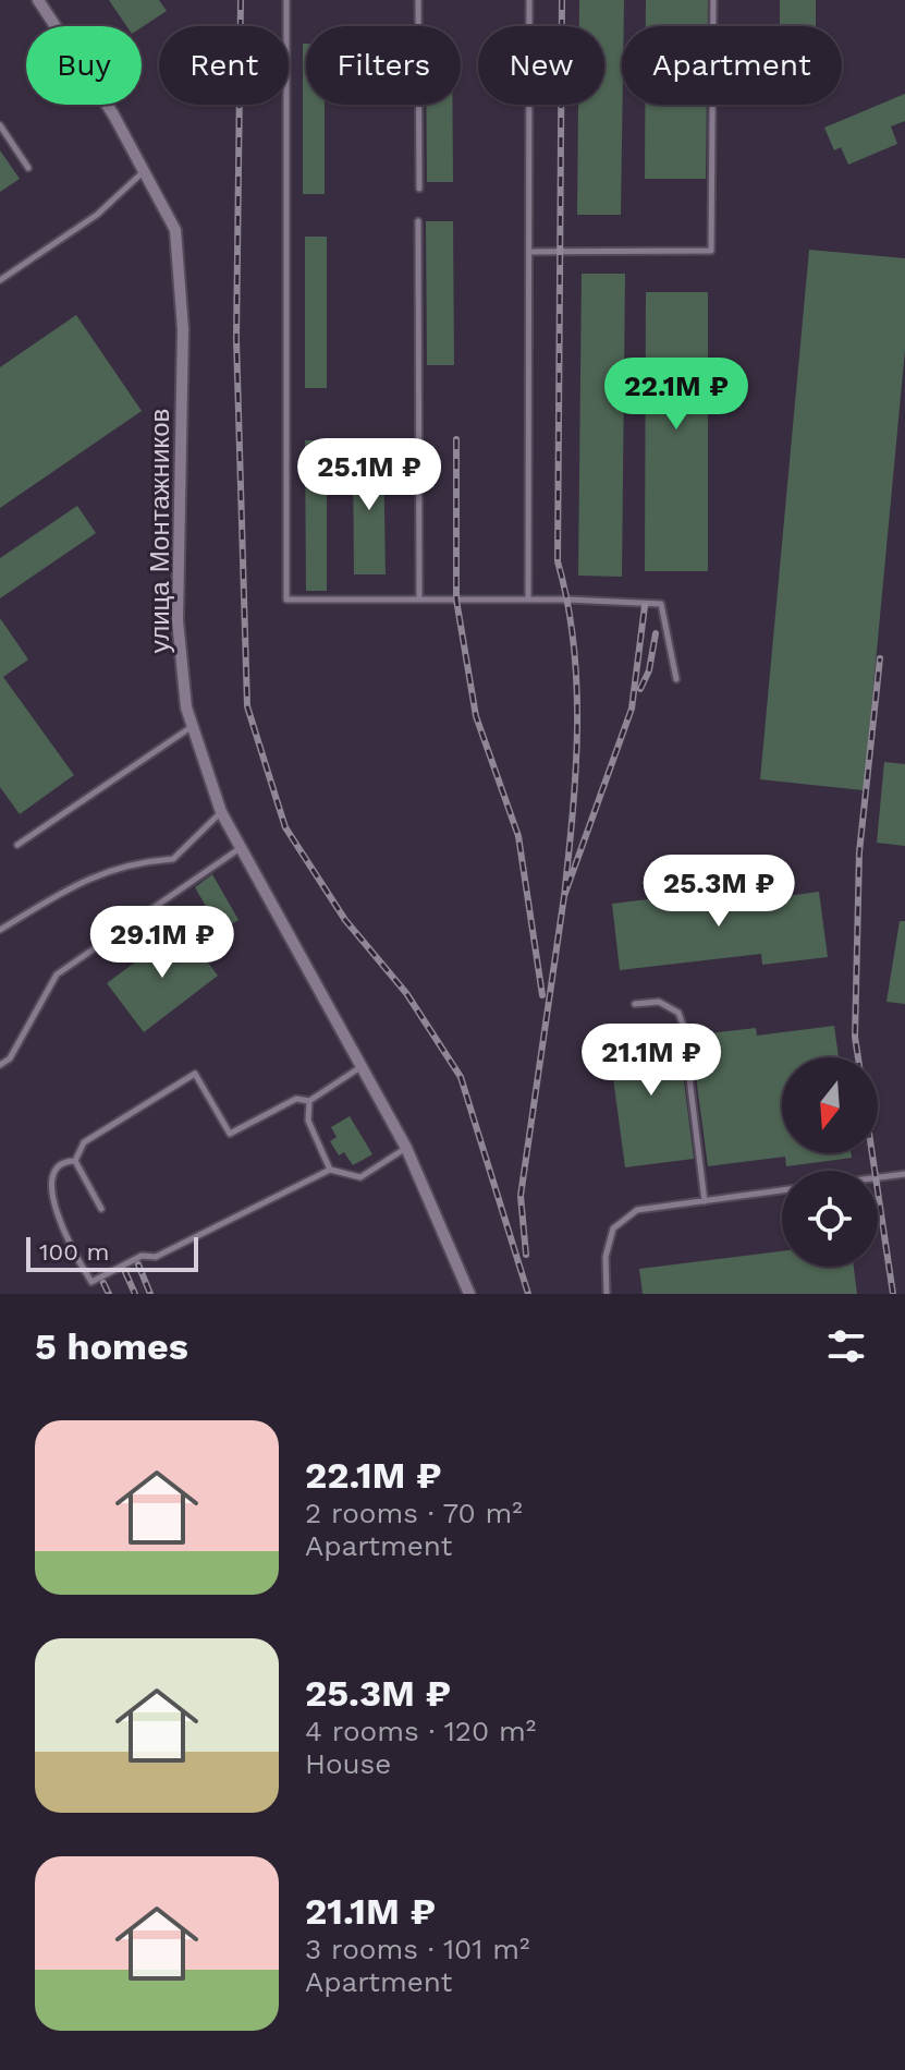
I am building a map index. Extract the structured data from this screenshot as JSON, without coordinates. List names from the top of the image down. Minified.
{"streets":{"street":["улица Монтажников"]},"scale_bar":"100 m","north":"bottom","page":{"chip":["Buy","Rent","Filters","New","Apartment"],"price":["22.1M ₽","25.1M ₽","25.3M ₽","29.1M ₽","21.1M ₽"],"scale":"100 m","heading":"5 homes","list":[{"name":"22.1M ₽","note":"2 rooms · 70 m² · Apartment"},{"name":"25.3M ₽","note":"4 rooms · 120 m² · House"},{"name":"21.1M ₽","note":"3 rooms · 101 m² · Apartment"}]}}
